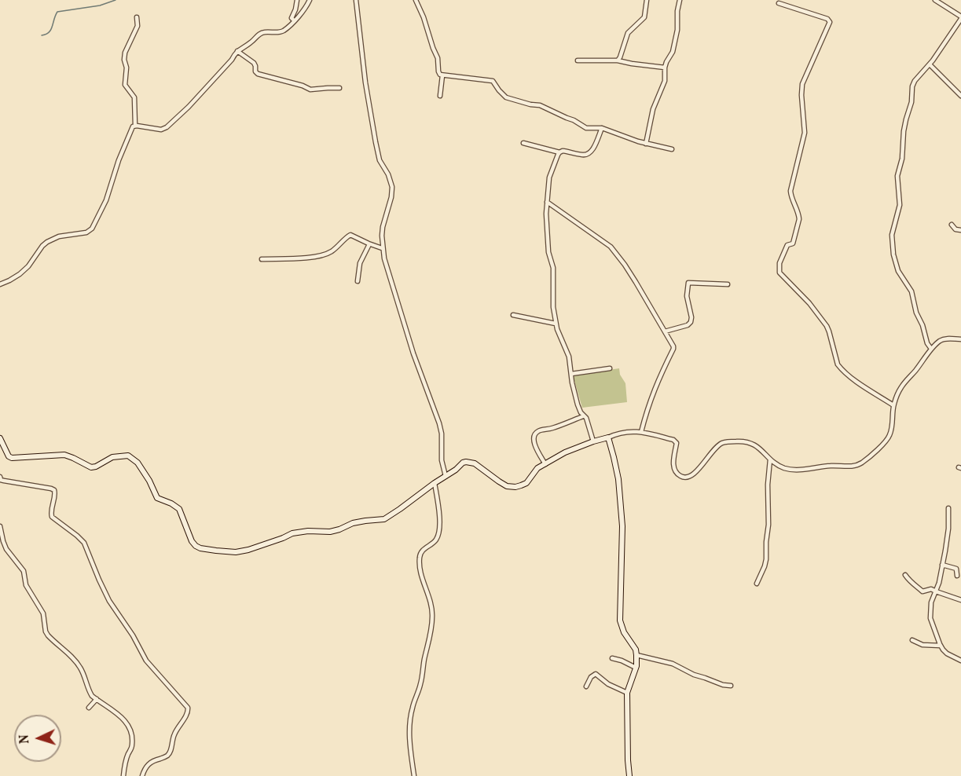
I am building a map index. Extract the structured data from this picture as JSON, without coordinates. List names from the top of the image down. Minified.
{"north":"left"}
